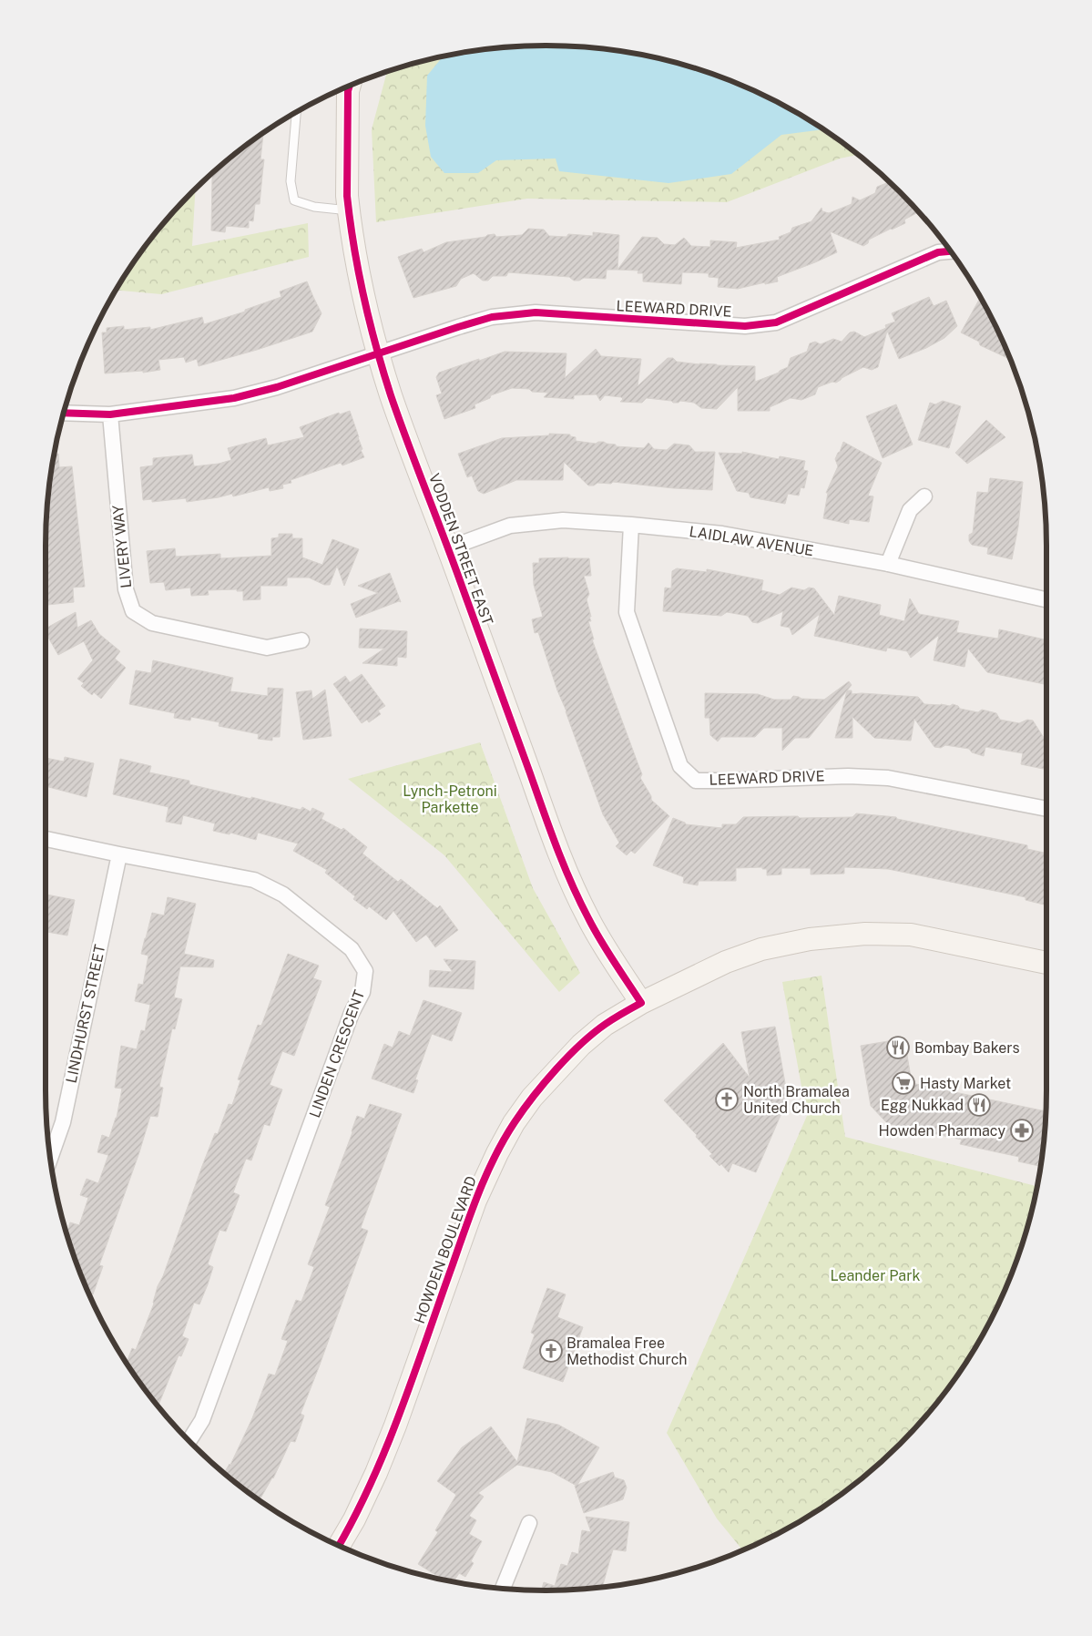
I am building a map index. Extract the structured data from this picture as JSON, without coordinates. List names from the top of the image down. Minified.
{"streets":{"street":["LEEWARD DRIVE","LAIDLAW AVENUE","LIVERY WAY","VODDEN STREET EAST","LINDHURST STREET","LINDEN CRESCENT","HOWDEN BOULEVARD"]},"crossings":[["LEEWARD DRIVE","LAIDLAW AVENUE"],["LEEWARD DRIVE","LIVERY WAY"],["LEEWARD DRIVE","VODDEN STREET EAST"],["LAIDLAW AVENUE","VODDEN STREET EAST"],["VODDEN STREET EAST","HOWDEN BOULEVARD"],["LINDHURST STREET","LINDEN CRESCENT"]],"parks":["Lynch-Petroni Parkette","Leander Park"],"places":{"restaurant":["Bombay Bakers","Egg Nukkad"],"supermarket":["Hasty Market"],"church":["North Bramalea United Church","Bramalea Free Methodist Church"],"pharmacy":["Howden Pharmacy"]}}
